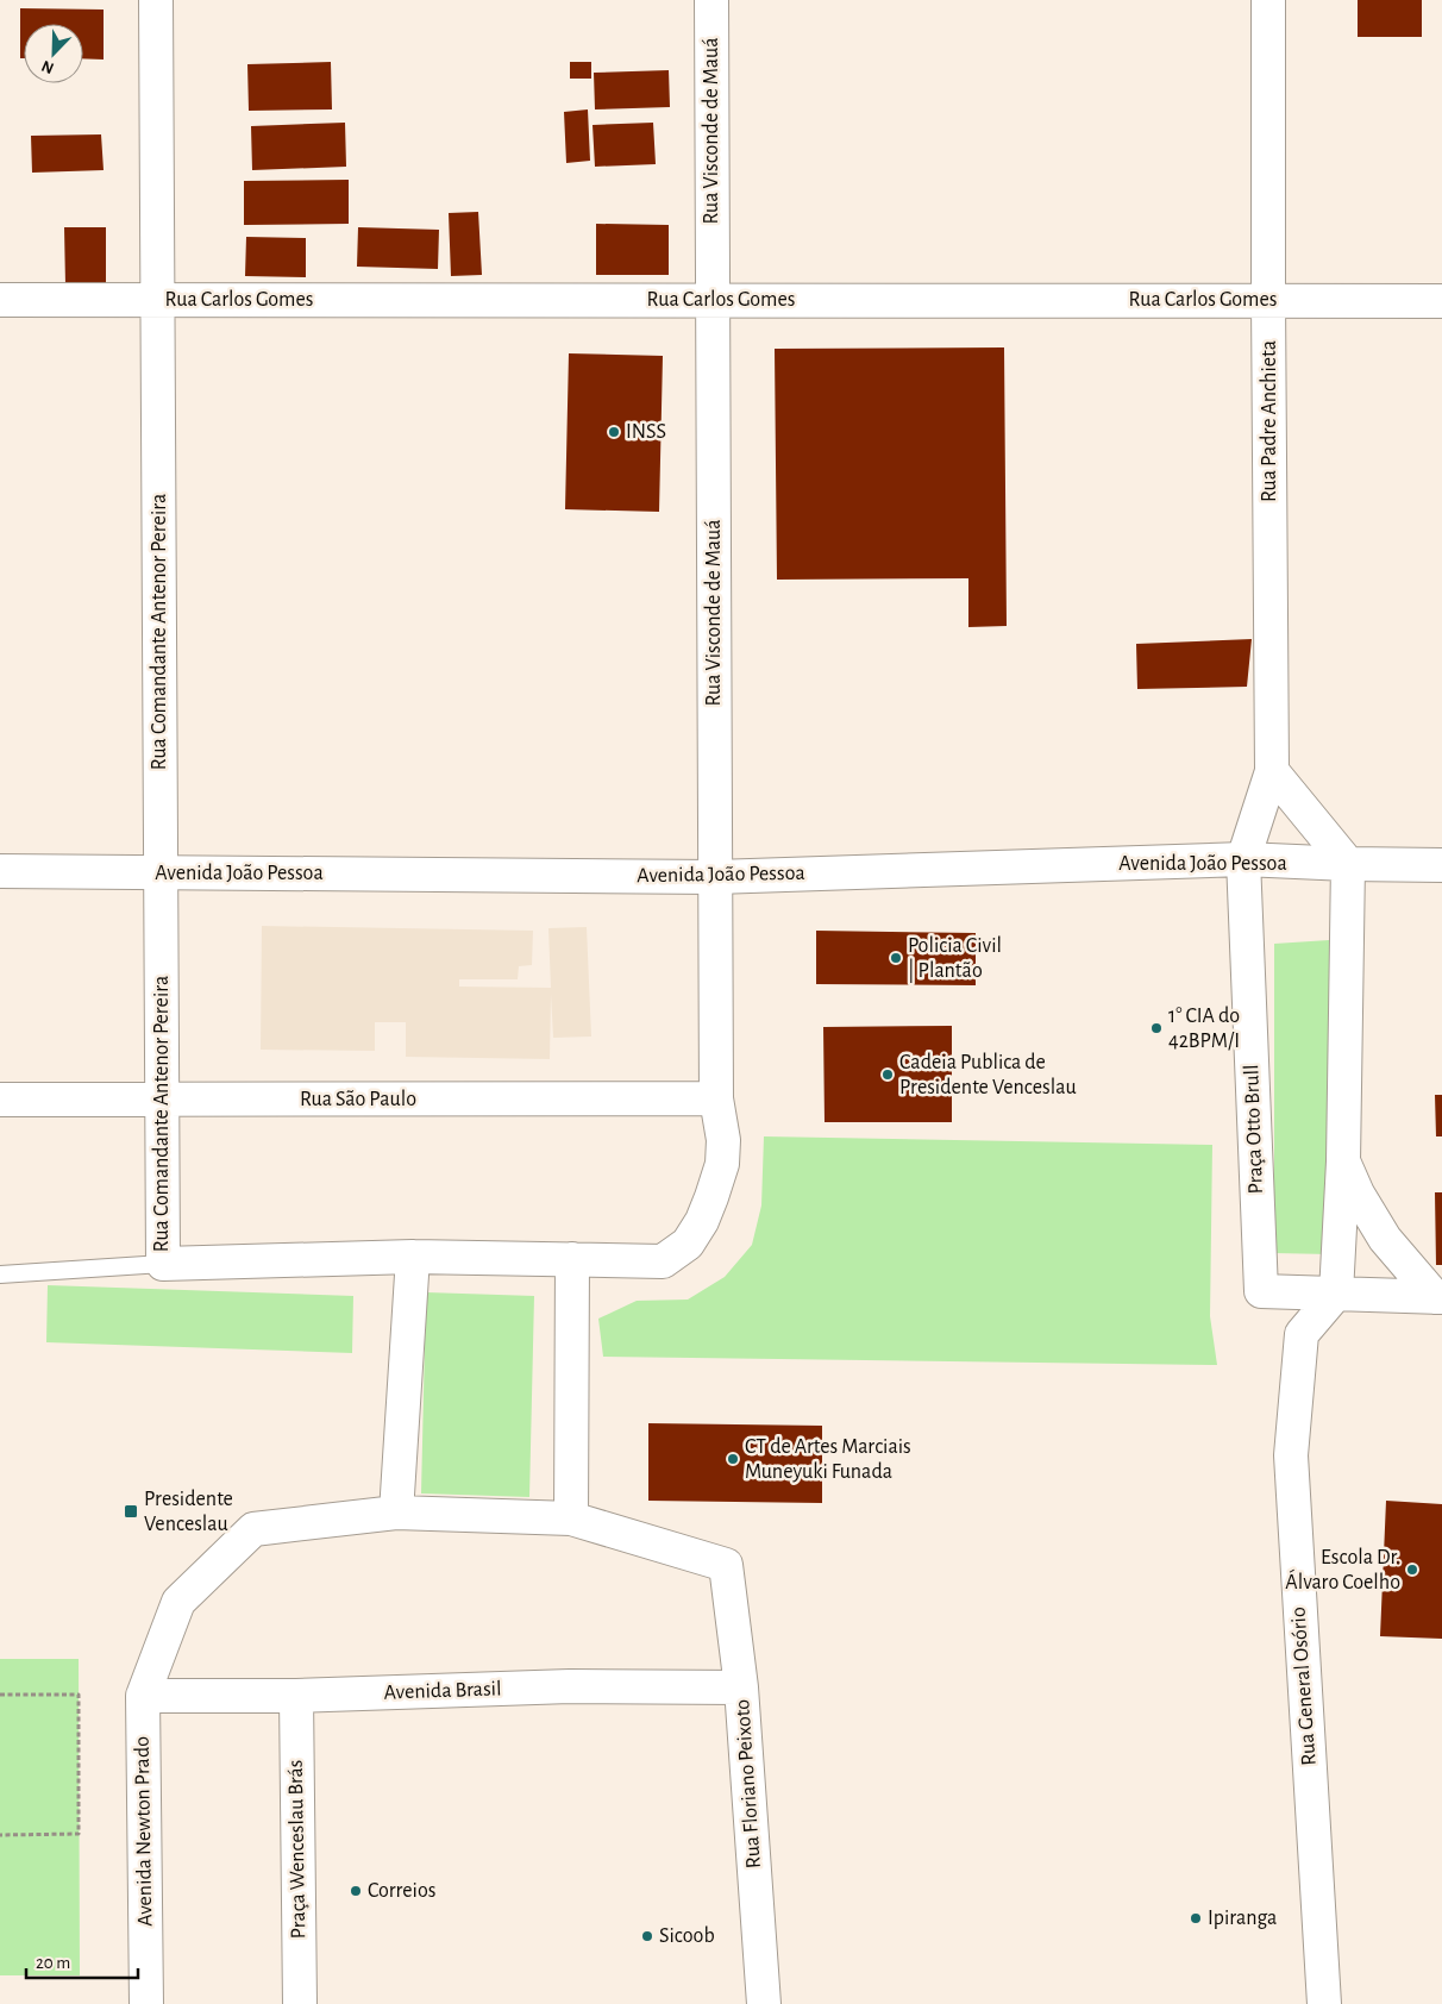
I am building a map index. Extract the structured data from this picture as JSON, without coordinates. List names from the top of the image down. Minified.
{"streets":{"street":["Rua Visconde de Mauá","Rua Carlos Gomes","Rua Padre Anchieta","Rua Comandante Antenor Pereira","Avenida João Pessoa","Rua São Paulo","Praça Otto Brull","Rua General Osório","Avenida Brasil","Rua Floriano Peixoto","Avenida Newton Prado","Praça Wenceslau Brás"]},"crossings":[["Rua Visconde de Mauá","Rua Carlos Gomes"],["Rua Visconde de Mauá","Rua Comandante Antenor Pereira"],["Rua Visconde de Mauá","Avenida João Pessoa"],["Rua Visconde de Mauá","Rua São Paulo"],["Rua Carlos Gomes","Rua Padre Anchieta"],["Rua Carlos Gomes","Rua Comandante Antenor Pereira"],["Rua Padre Anchieta","Avenida João Pessoa"],["Rua Padre Anchieta","Praça Otto Brull"],["Rua Comandante Antenor Pereira","Avenida João Pessoa"],["Rua Comandante Antenor Pereira","Rua São Paulo"],["Avenida João Pessoa","Praça Otto Brull"],["Avenida Brasil","Rua Floriano Peixoto"],["Avenida Brasil","Avenida Newton Prado"],["Avenida Brasil","Praça Wenceslau Brás"]],"places":{"other":["INSS","Policia Civil | Plantão","1° CIA do 42BPM/I","Cadeia Publica de Presidente Venceslau","CT de Artes Marciais Muneyuki Funada","Escola Dr. Álvaro Coelho","Correios","Ipiranga","Sicoob"],"transit":["Presidente Venceslau"]},"scale_bar":"20 m","north":"bottom left"}
